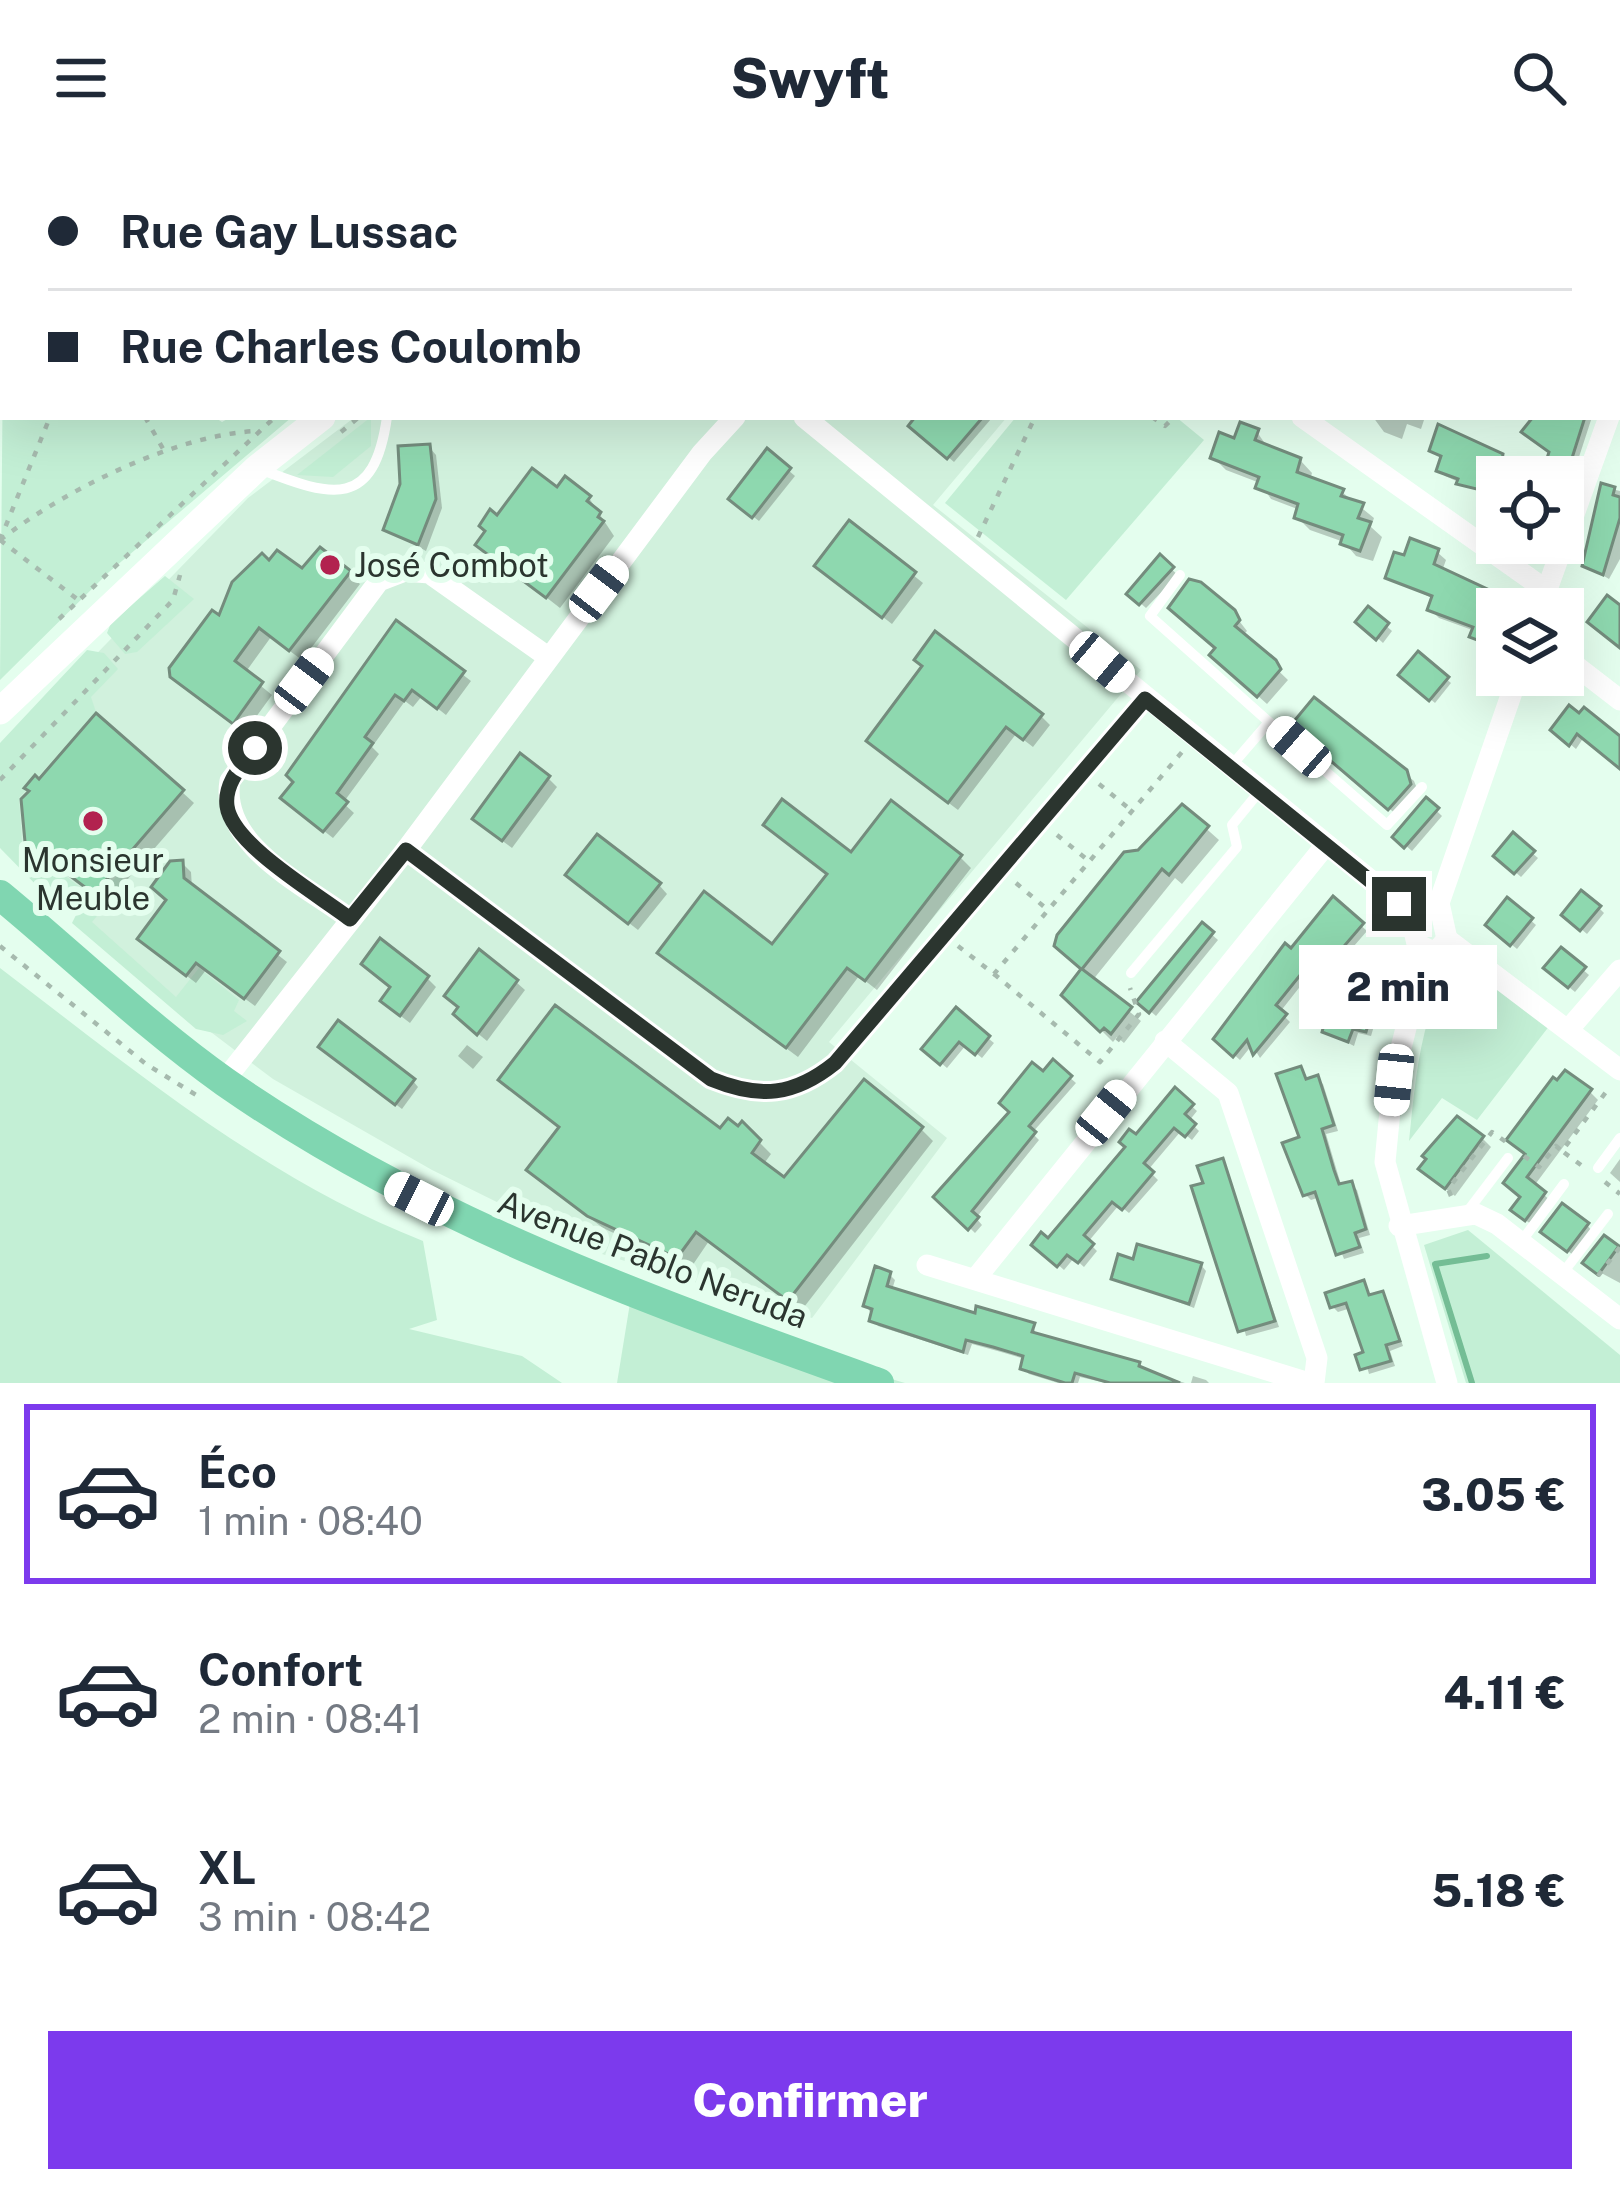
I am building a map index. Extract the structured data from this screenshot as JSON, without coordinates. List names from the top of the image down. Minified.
{"streets":{"main road":["Avenue Pablo Neruda"]},"places":["José Combot","Monsieur Meuble"],"page":{"header":"Swyft","banner":["Rue Gay Lussac","Rue Charles Coulomb"],"bubble":"2 min","list":[{"name":"Éco","note":"1 min · 08:40","value":"3.05 €"},{"name":"Confort","note":"2 min · 08:41","value":"4.11 €"},{"name":"XL","note":"3 min · 08:42","value":"5.18 €"}],"buttons":"Confirmer"}}
